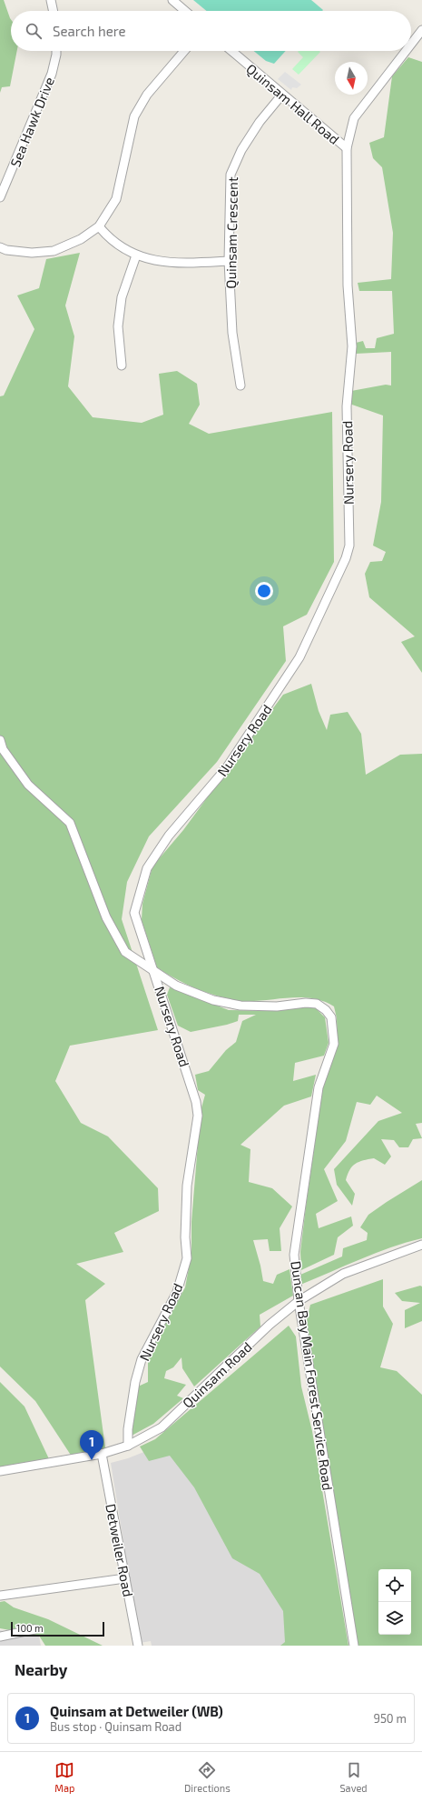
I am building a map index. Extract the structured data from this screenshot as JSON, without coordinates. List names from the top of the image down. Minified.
{"streets":{"street":["Quinsam Hall Road","Sea Hawk Drive","Quinsam Crescent","Nursery Road","Quinsam Road","Duncan Bay Main Forest Service Road","Detweiler Road"]},"crossings":[["Quinsam Hall Road","Quinsam Crescent"],["Quinsam Hall Road","Nursery Road"],["Nursery Road","Quinsam Road"],["Nursery Road","Duncan Bay Main Forest Service Road"],["Quinsam Road","Duncan Bay Main Forest Service Road"],["Quinsam Road","Detweiler Road"]],"scale_bar":"100 m","north":"bottom","page":{"search":"Search here","pins":"1","scale":"100 m","heading":"Nearby","list":[{"mark":"1","name":"Quinsam at Detweiler (WB)","note":"Bus stop · Quinsam Road","value":"950 m"}],"nav":["Map","Directions","Saved"]}}
